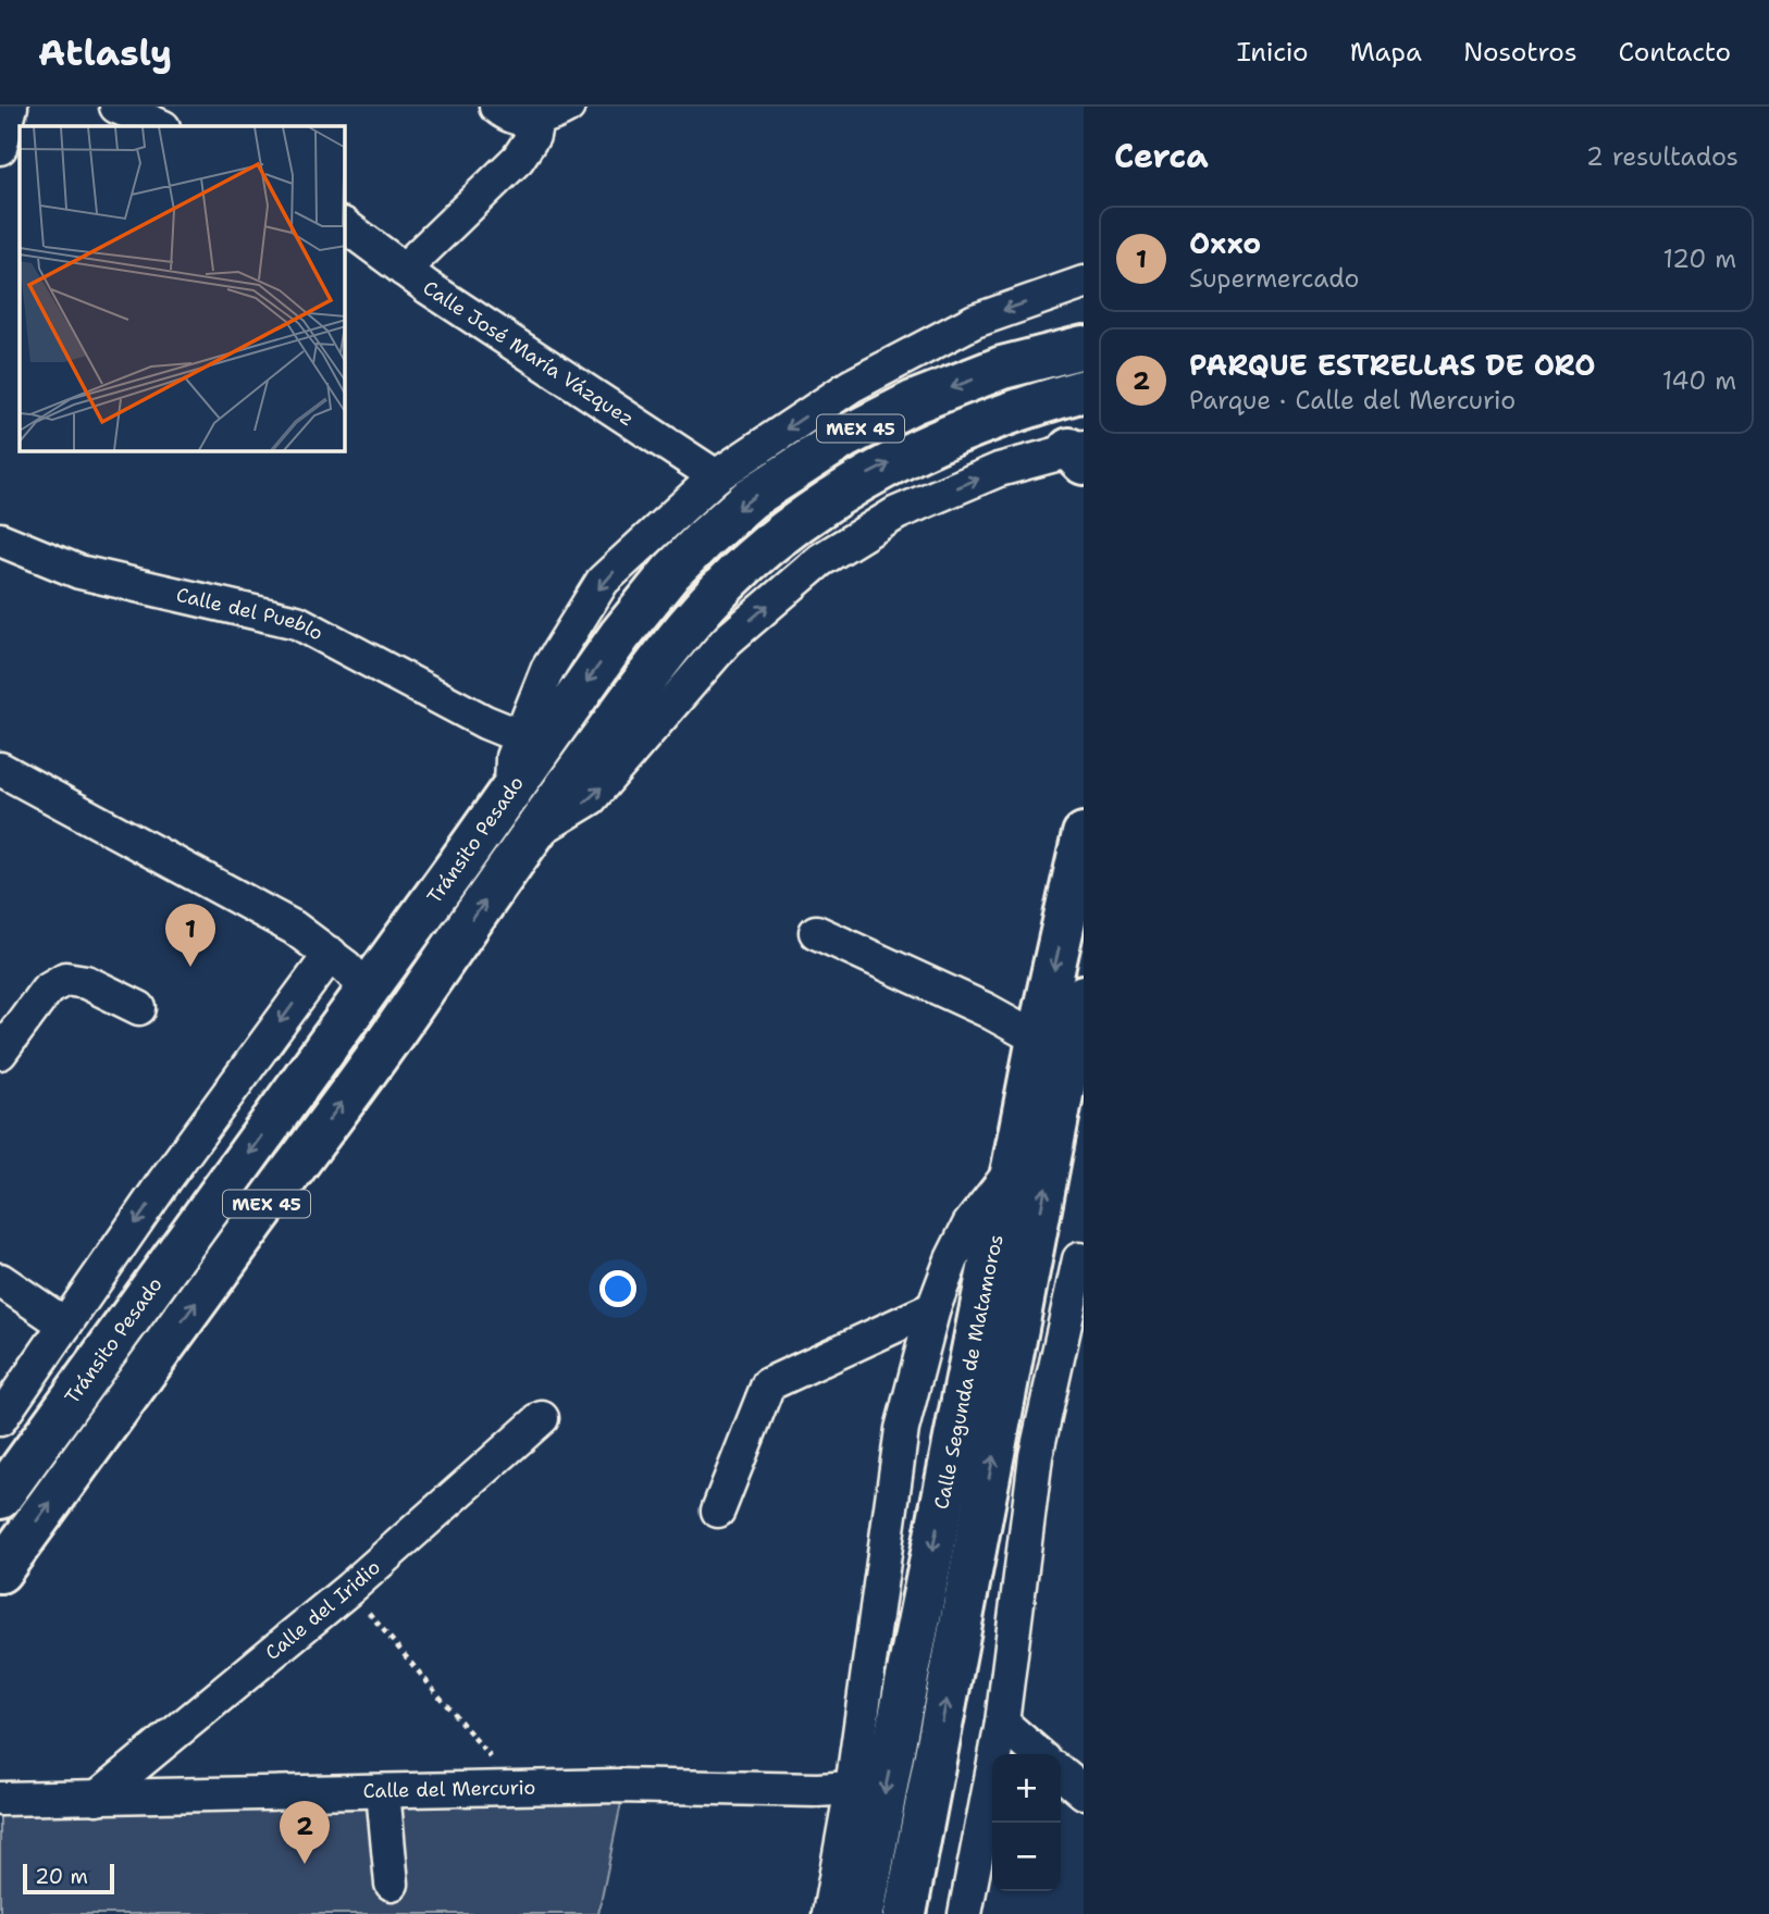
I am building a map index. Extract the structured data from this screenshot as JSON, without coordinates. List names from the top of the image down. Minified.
{"streets":{"main road":["MEX 45","Tránsito Pesado","Calle Segunda de Matamoros"],"street":["Calle José María Vázquez","Calle del Pueblo","Calle del Iridio","Calle del Mercurio"]},"crossings":[["Calle del Iridio","Calle del Mercurio"]],"scale_bar":"20 m","page":{"header":"Atlasly","nav":["Inicio","Mapa","Nosotros","Contacto"],"heading":["Cerca","2 resultados"],"list":[{"mark":"1","name":"Oxxo","note":"Supermercado","value":"120 m"},{"mark":"2","name":"PARQUE ESTRELLAS DE ORO","note":"Parque · Calle del Mercurio","value":"140 m"}],"pins":["1","2"],"map_buttons":["+","−"],"scale":"20 m"}}
